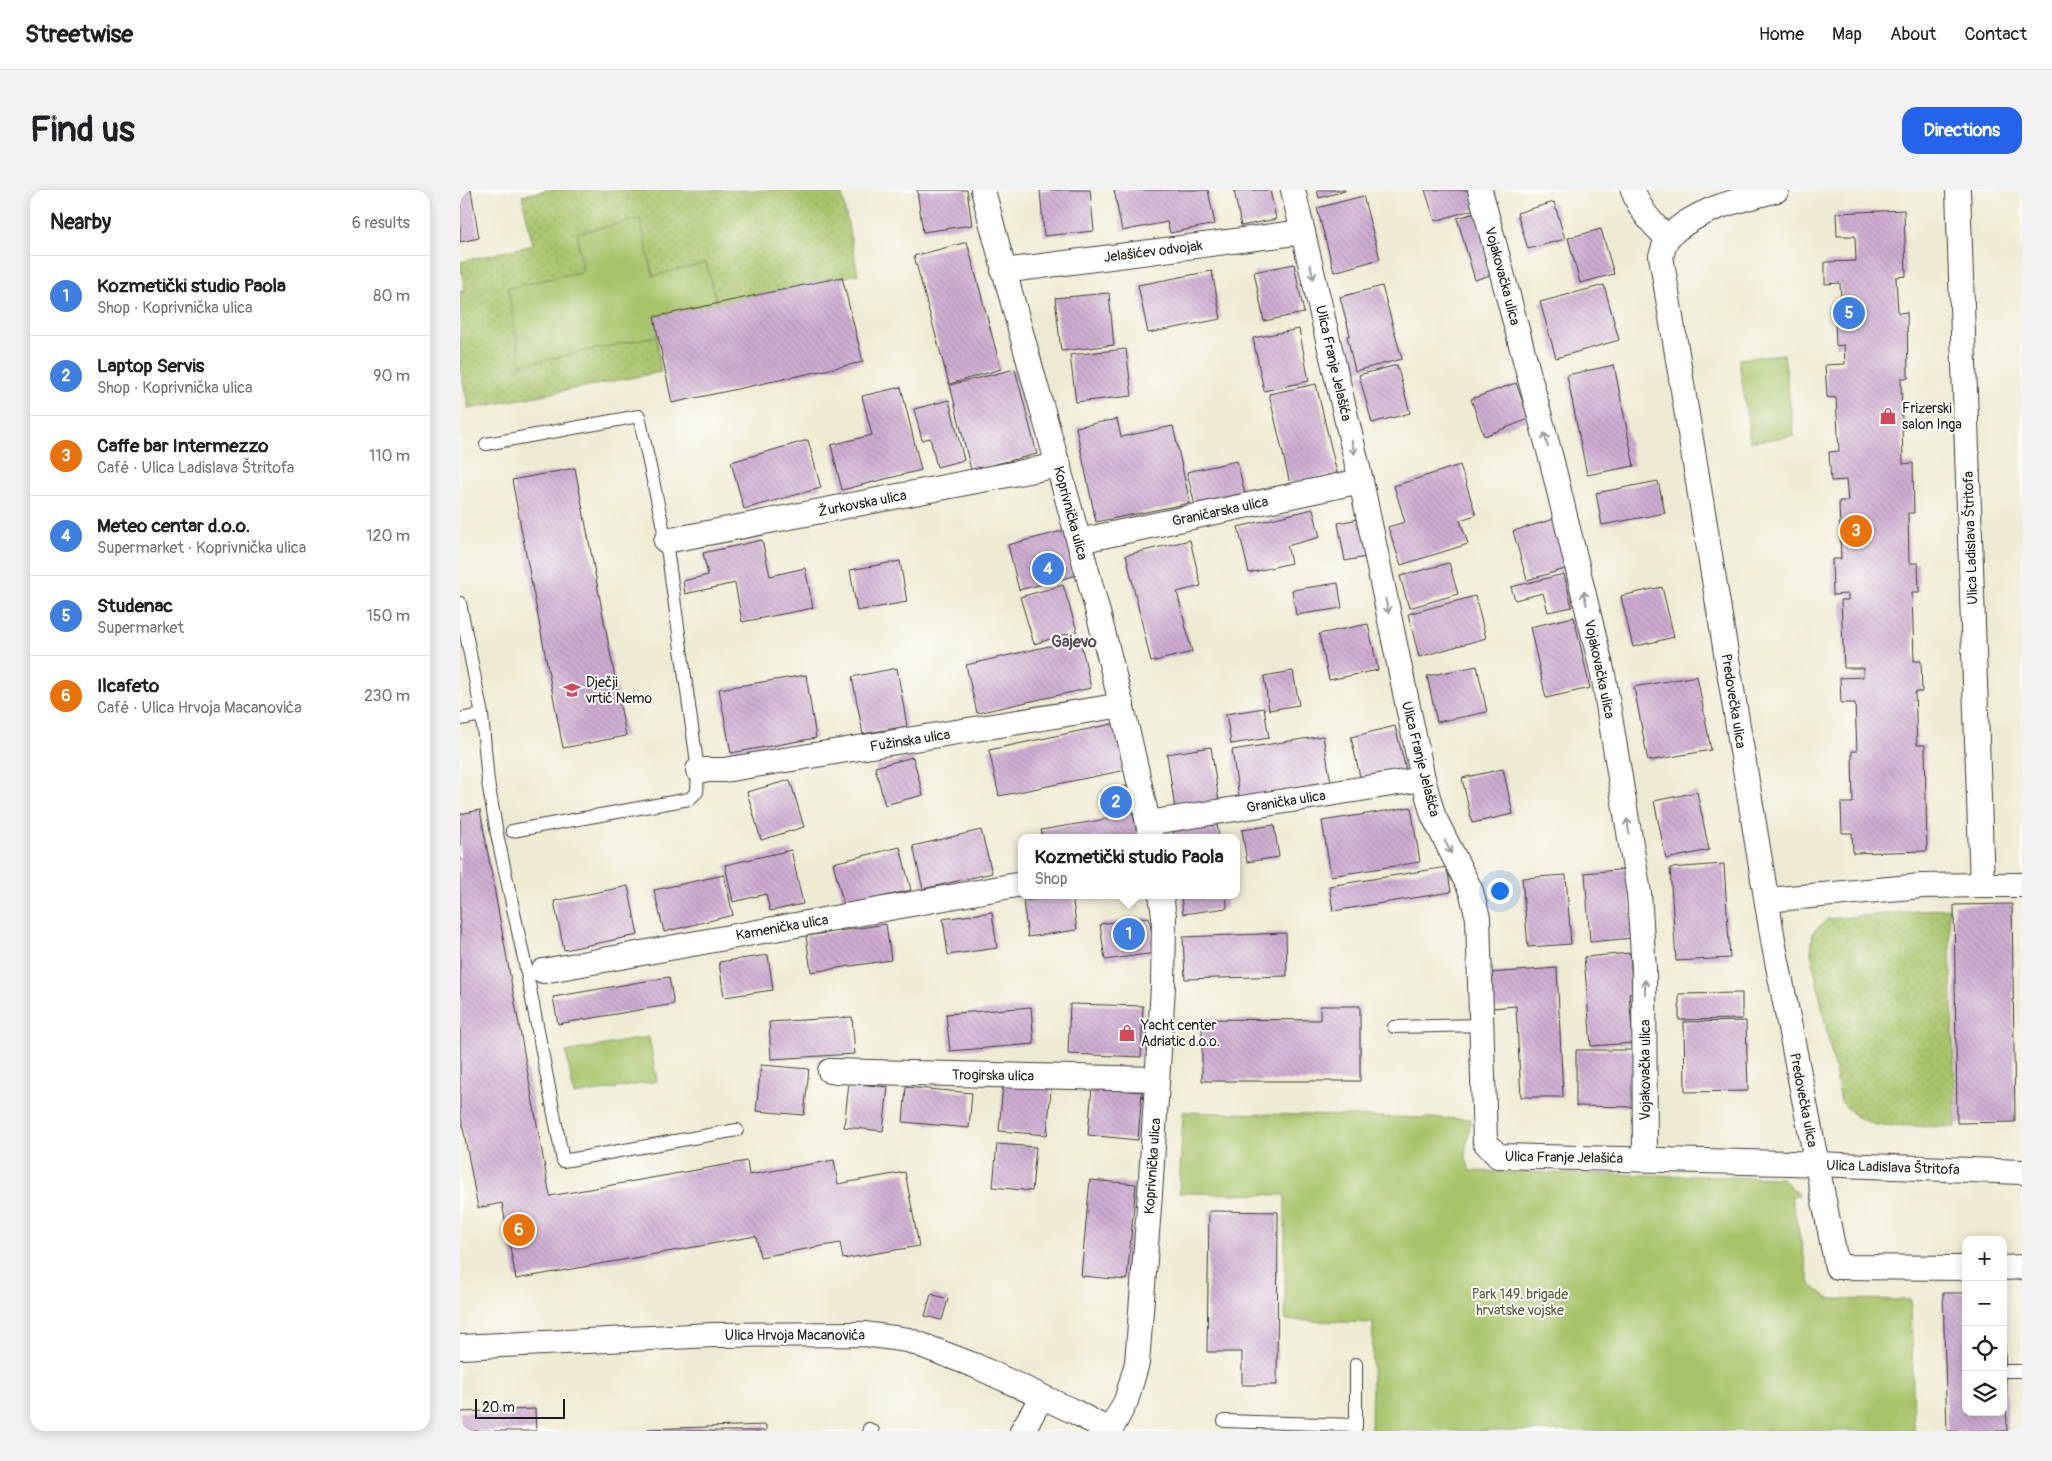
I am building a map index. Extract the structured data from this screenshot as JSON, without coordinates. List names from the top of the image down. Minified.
{"streets":{"street":["Jelašićev odvojak","Vojakovačka ulica","Ulica Franje Jelašića","Žurkovska ulica","Graničarska ulica","Koprivnička ulica","Ulica Ladislava Štritofa","Predovečka ulica","Fužinska ulica","Granička ulica","Kamenička ulica","Trogirska ulica","Ulica Hrvoja Macanovića"]},"crossings":[["Jelašićev odvojak","Ulica Franje Jelašića"],["Jelašićev odvojak","Koprivnička ulica"],["Vojakovačka ulica","Ulica Franje Jelašića"],["Ulica Franje Jelašića","Graničarska ulica"],["Ulica Franje Jelašića","Ulica Ladislava Štritofa"],["Ulica Franje Jelašića","Predovečka ulica"],["Ulica Franje Jelašića","Granička ulica"],["Žurkovska ulica","Koprivnička ulica"],["Graničarska ulica","Koprivnička ulica"],["Koprivnička ulica","Fužinska ulica"],["Koprivnička ulica","Granička ulica"],["Koprivnička ulica","Trogirska ulica"],["Koprivnička ulica","Ulica Hrvoja Macanovića"],["Ulica Ladislava Štritofa","Predovečka ulica"]],"one_way":["Vojakovačka ulica","Ulica Franje Jelašića"],"districts":["Gajevo"],"parks":["Park 149. brigade hrvatske vojske"],"places":{"shop":["Frizerski salon Inga","Yacht center Adriatic d.o.o."],"school or university":["Dječji vrtić Nemo"]},"scale_bar":"20 m","page":{"header":"Streetwise","nav":["Home","Map","About","Contact"],"buttons":"Directions","title":"Find us","heading":["Nearby","6 results"],"list":[{"mark":"1","name":"Kozmetički studio Paola","note":"Shop · Koprivnička ulica","value":"80 m"},{"mark":"2","name":"Laptop Servis","note":"Shop · Koprivnička ulica","value":"90 m"},{"mark":"3","name":"Caffe bar Intermezzo","note":"Café · Ulica Ladislava Štritofa","value":"110 m"},{"mark":"4","name":"Meteo centar d.o.o.","note":"Supermarket · Koprivnička ulica","value":"120 m"},{"mark":"5","name":"Studenac","note":"Supermarket","value":"150 m"},{"mark":"6","name":"Ilcafeto","note":"Café · Ulica Hrvoja Macanovića","value":"230 m"}],"pins":["5","3","4","2","1","6"],"popup":["Kozmetički studio Paola","Shop"],"map_buttons":["+","−"],"scale":"20 m"}}
